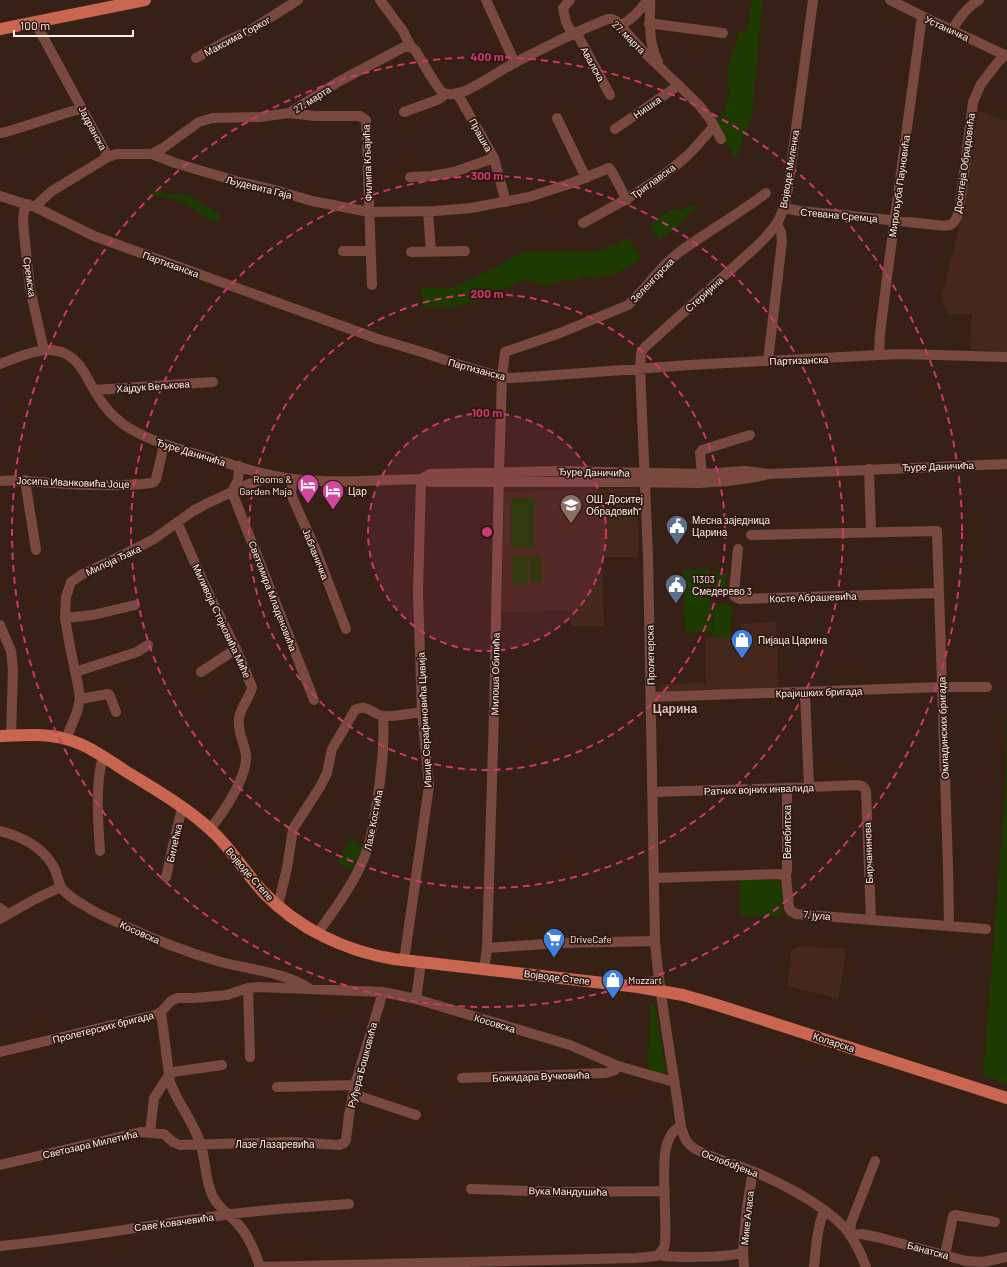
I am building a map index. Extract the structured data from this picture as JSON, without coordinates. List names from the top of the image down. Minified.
{"streets":{"main road":["Војводе Степе","Коларска"],"street":["Устаничка","Максима Горког","27. марта","Авалска","Нишка","Јадранска","Прашка","Филипа Кљајића","Доситеја Обрадовића","Војводе Миленка","Триглавска","Мирољуба Пауновића","Људевита Гаја","Стевана Сремца","Партизанска","Сремска","Зеленгорска","Стеријина","Хајдук Вељкова","Ђуре Даничића","Јосипа Иванковића Јоце","Јабланичка","Милоја Ђака","Светомира Младеновића","Косте Абрашевића","Миливоја Стојковића Миће","Пролетерска","Милоша Обилића","Крајишких бригада","Ивице Серафиновића Цивија","Омладинских бригада","Ратних војних инвалида","Лазе Костића","Велебитска","Билећка","Бирчанинова","7. јула","Косовска","Пролетерских бригада","Руђера Бошковића","Божидара Вучковића","Светозара Милетића","Лазе Лазаревића","Ослобођења","Вука Мандушића","Мике Аласа","Саве Ковачевића","Банатска"]},"crossings":[["Устаничка","Доситеја Обрадовића"],["Устаничка","Мирољуба Пауновића"],["27. марта","Авалска"],["27. марта","Нишка"],["27. марта","Прашка"],["27. марта","Филипа Кљајића"],["27. марта","Триглавска"],["27. марта","Људевита Гаја"],["Јадранска","Партизанска"],["Јадранска","Сремска"],["Прашка","Људевита Гаја"],["Филипа Кљајића","Људевита Гаја"],["Доситеја Обрадовића","Мирољуба Пауновића"],["Доситеја Обрадовића","Стевана Сремца"],["Војводе Миленка","Стевана Сремца"],["Војводе Миленка","Стеријина"],["Триглавска","Људевита Гаја"],["Мирољуба Пауновића","Стевана Сремца"],["Мирољуба Пауновића","Партизанска"],["Партизанска","Сремска"],["Партизанска","Зеленгорска"],["Партизанска","Стеријина"],["Партизанска","Пролетерска"],["Партизанска","Милоша Обилића"],["Сремска","Ђуре Даничића"],["Зеленгорска","Милоша Обилића"],["Стеријина","Пролетерска"],["Хајдук Вељкова","Ђуре Даничића"],["Ђуре Даничића","Јосипа Иванковића Јоце"],["Ђуре Даничића","Јабланичка"],["Ђуре Даничића","Милоја Ђака"],["Ђуре Даничића","Пролетерска"],["Ђуре Даничића","Милоша Обилића"],["Ђуре Даничића","Ивице Серафиновића Цивија"],["Милоја Ђака","Светомира Младеновића"],["Милоја Ђака","Миливоја Стојковића Миће"],["Милоја Ђака","Војводе Степе"],["Косте Абрашевића","Омладинских бригада"],["Миливоја Стојковића Миће","Војводе Степе"],["Пролетерска","Крајишких бригада"],["Пролетерска","Ратних војних инвалида"],["Пролетерска","Војводе Степе"],["Пролетерска","Коларска"],["Милоша Обилића","Војводе Степе"],["Крајишких бригада","Омладинских бригада"],["Ивице Серафиновића Цивија","Војводе Степе"],["Омладинских бригада","7. јула"],["Ратних војних инвалида","Велебитска"],["Ратних војних инвалида","Бирчанинова"],["Лазе Костића","Војводе Степе"],["Велебитска","7. јула"],["Билећка","Војводе Степе"],["Бирчанинова","7. јула"],["Војводе Степе","Коларска"],["Косовска","Пролетерских бригада"],["Косовска","Руђера Бошковића"],["Косовска","Божидара Вучковића"],["Руђера Бошковића","Лазе Лазаревића"],["Светозара Милетића","Лазе Лазаревића"],["Ослобођења","Мике Аласа"],["Ослобођења","Банатска"]],"districts":["Царина"],"places":{"hotel":["Rooms & Garden Maja","Цар"],"school or university":["ОШ „Доситеј Обрадовић”"],"public building":["Месна заједница Царина","11303 Смедерево 3"],"shop":["Пијаца Царина","Mozzart"],"supermarket":["DriveCafe"]},"scale_bar":"100 m","rings":["400 m","300 m","200 m","100 m"]}
